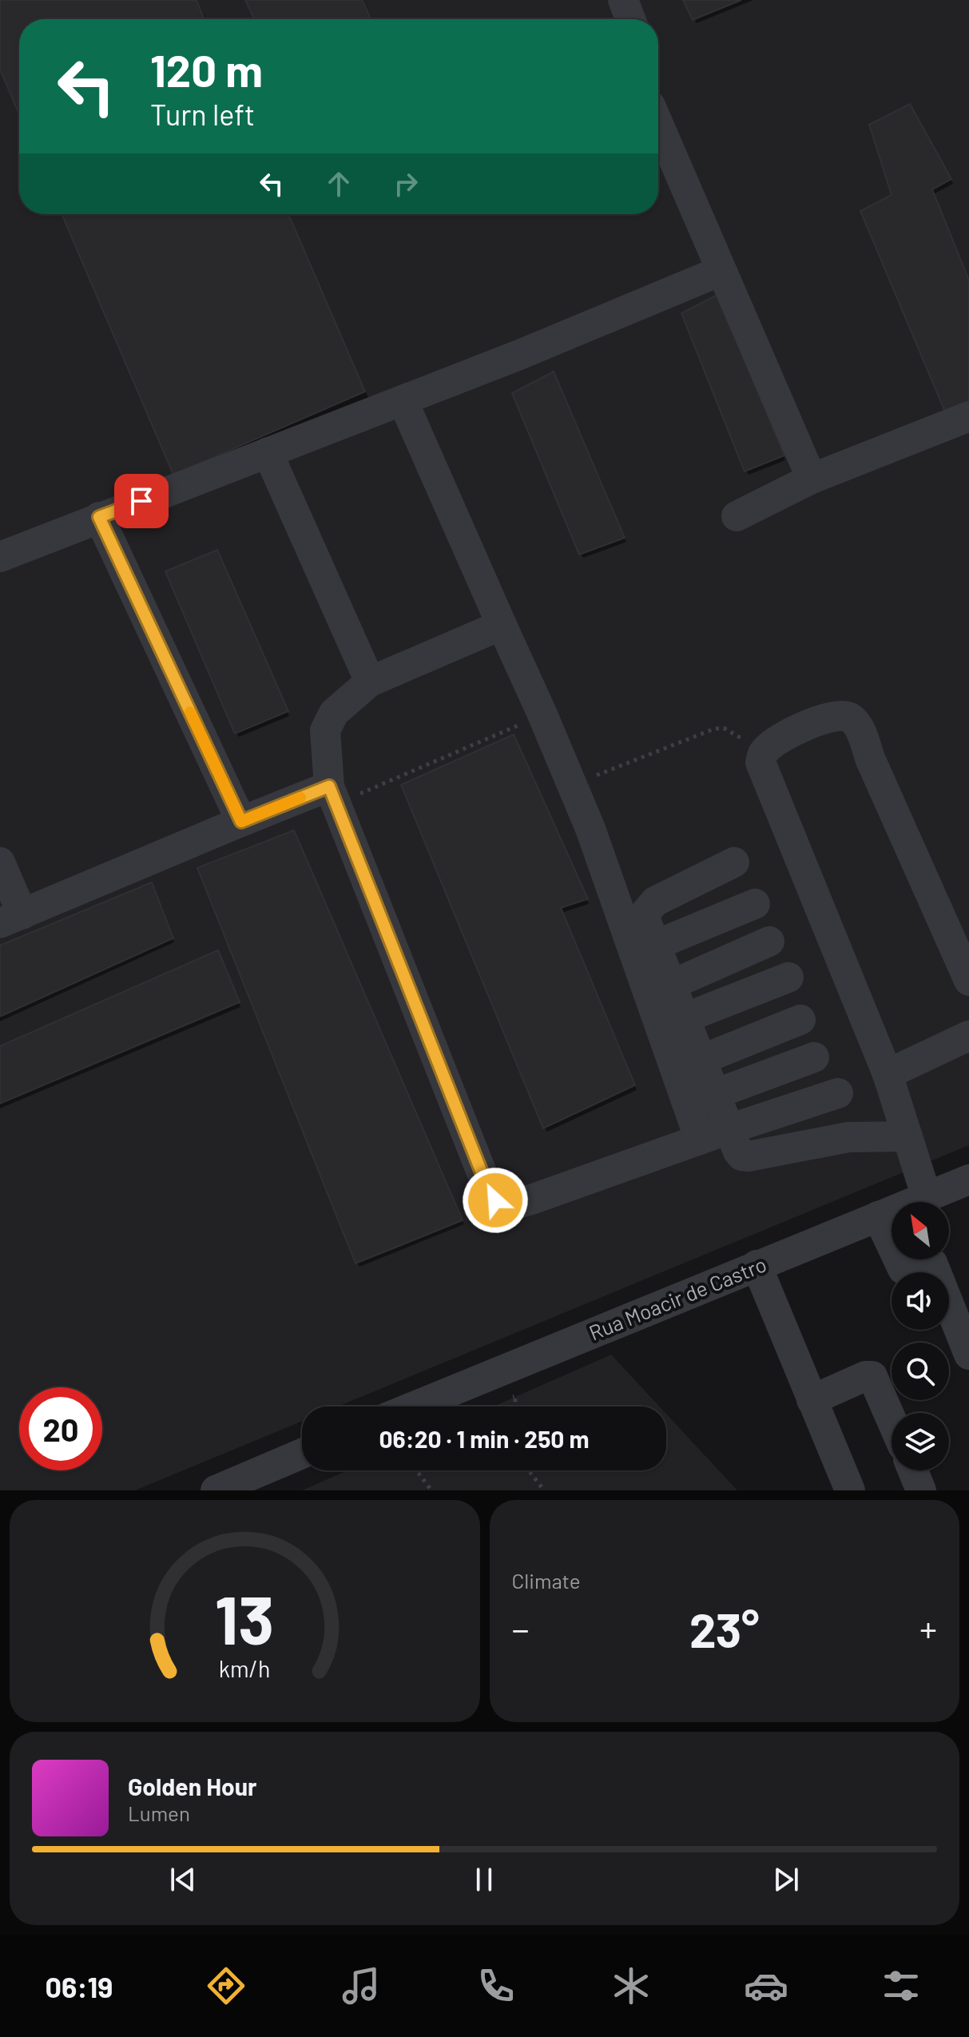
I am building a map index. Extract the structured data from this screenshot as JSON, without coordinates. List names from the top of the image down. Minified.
{"streets":{"street":["Rua Moacir de Castro"]},"north":"top left","page":{"turn":["120 m","Turn left"],"limit":"20","trip":"06:20 · 1 min · 250 m","tile":"Climate","heat":["−","23°","+"],"song":["Golden Hour","Lumen"],"tabs":"06:19","gauge":["13","km/h"]}}
